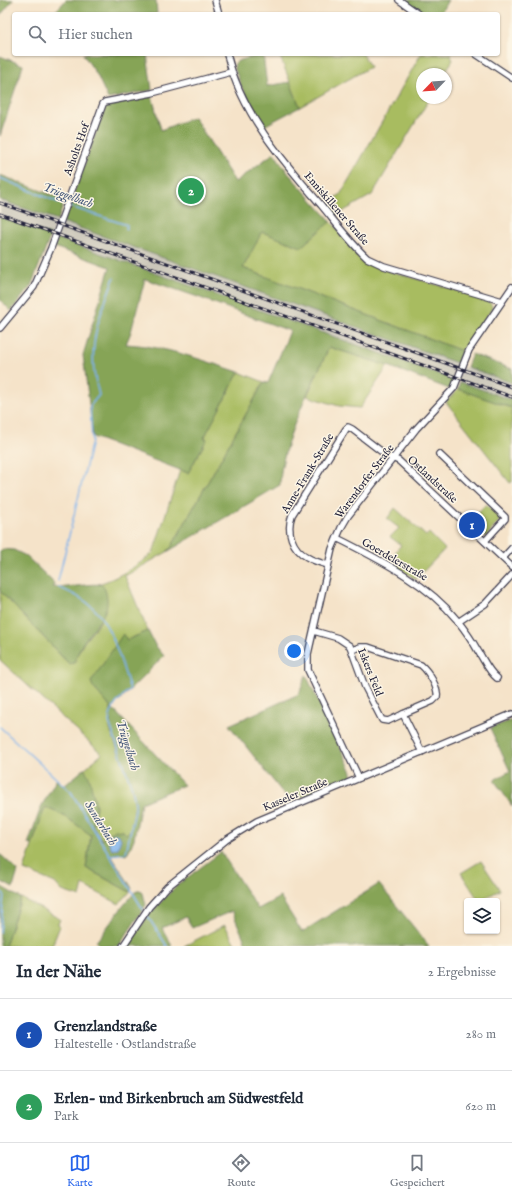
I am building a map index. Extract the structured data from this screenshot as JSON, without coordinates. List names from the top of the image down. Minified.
{"streets":{"street":["Asholts Hof","Enniskillener Straße","Anne-Frank-Straße","Ostlandstraße","Warendorfer Straße","Goerdelerstraße","Iskers Feld","Kasseler Straße"]},"crossings":[["Asholts Hof","Enniskillener Straße"],["Enniskillener Straße","Warendorfer Straße"],["Anne-Frank-Straße","Ostlandstraße"],["Anne-Frank-Straße","Warendorfer Straße"],["Ostlandstraße","Warendorfer Straße"],["Warendorfer Straße","Goerdelerstraße"],["Warendorfer Straße","Iskers Feld"],["Warendorfer Straße","Kasseler Straße"]],"water":["Trüggelbach","Sunderbach"],"north":"bottom left","page":{"search":"Hier suchen","pins":["2","1"],"heading":["In der Nähe","2 Ergebnisse"],"list":[{"mark":"1","name":"Grenzlandstraße","note":"Haltestelle · Ostlandstraße","value":"280 m"},{"mark":"2","name":"Erlen- und Birkenbruch am Südwestfeld","note":"Park","value":"620 m"}],"nav":["Karte","Route","Gespeichert"]}}
